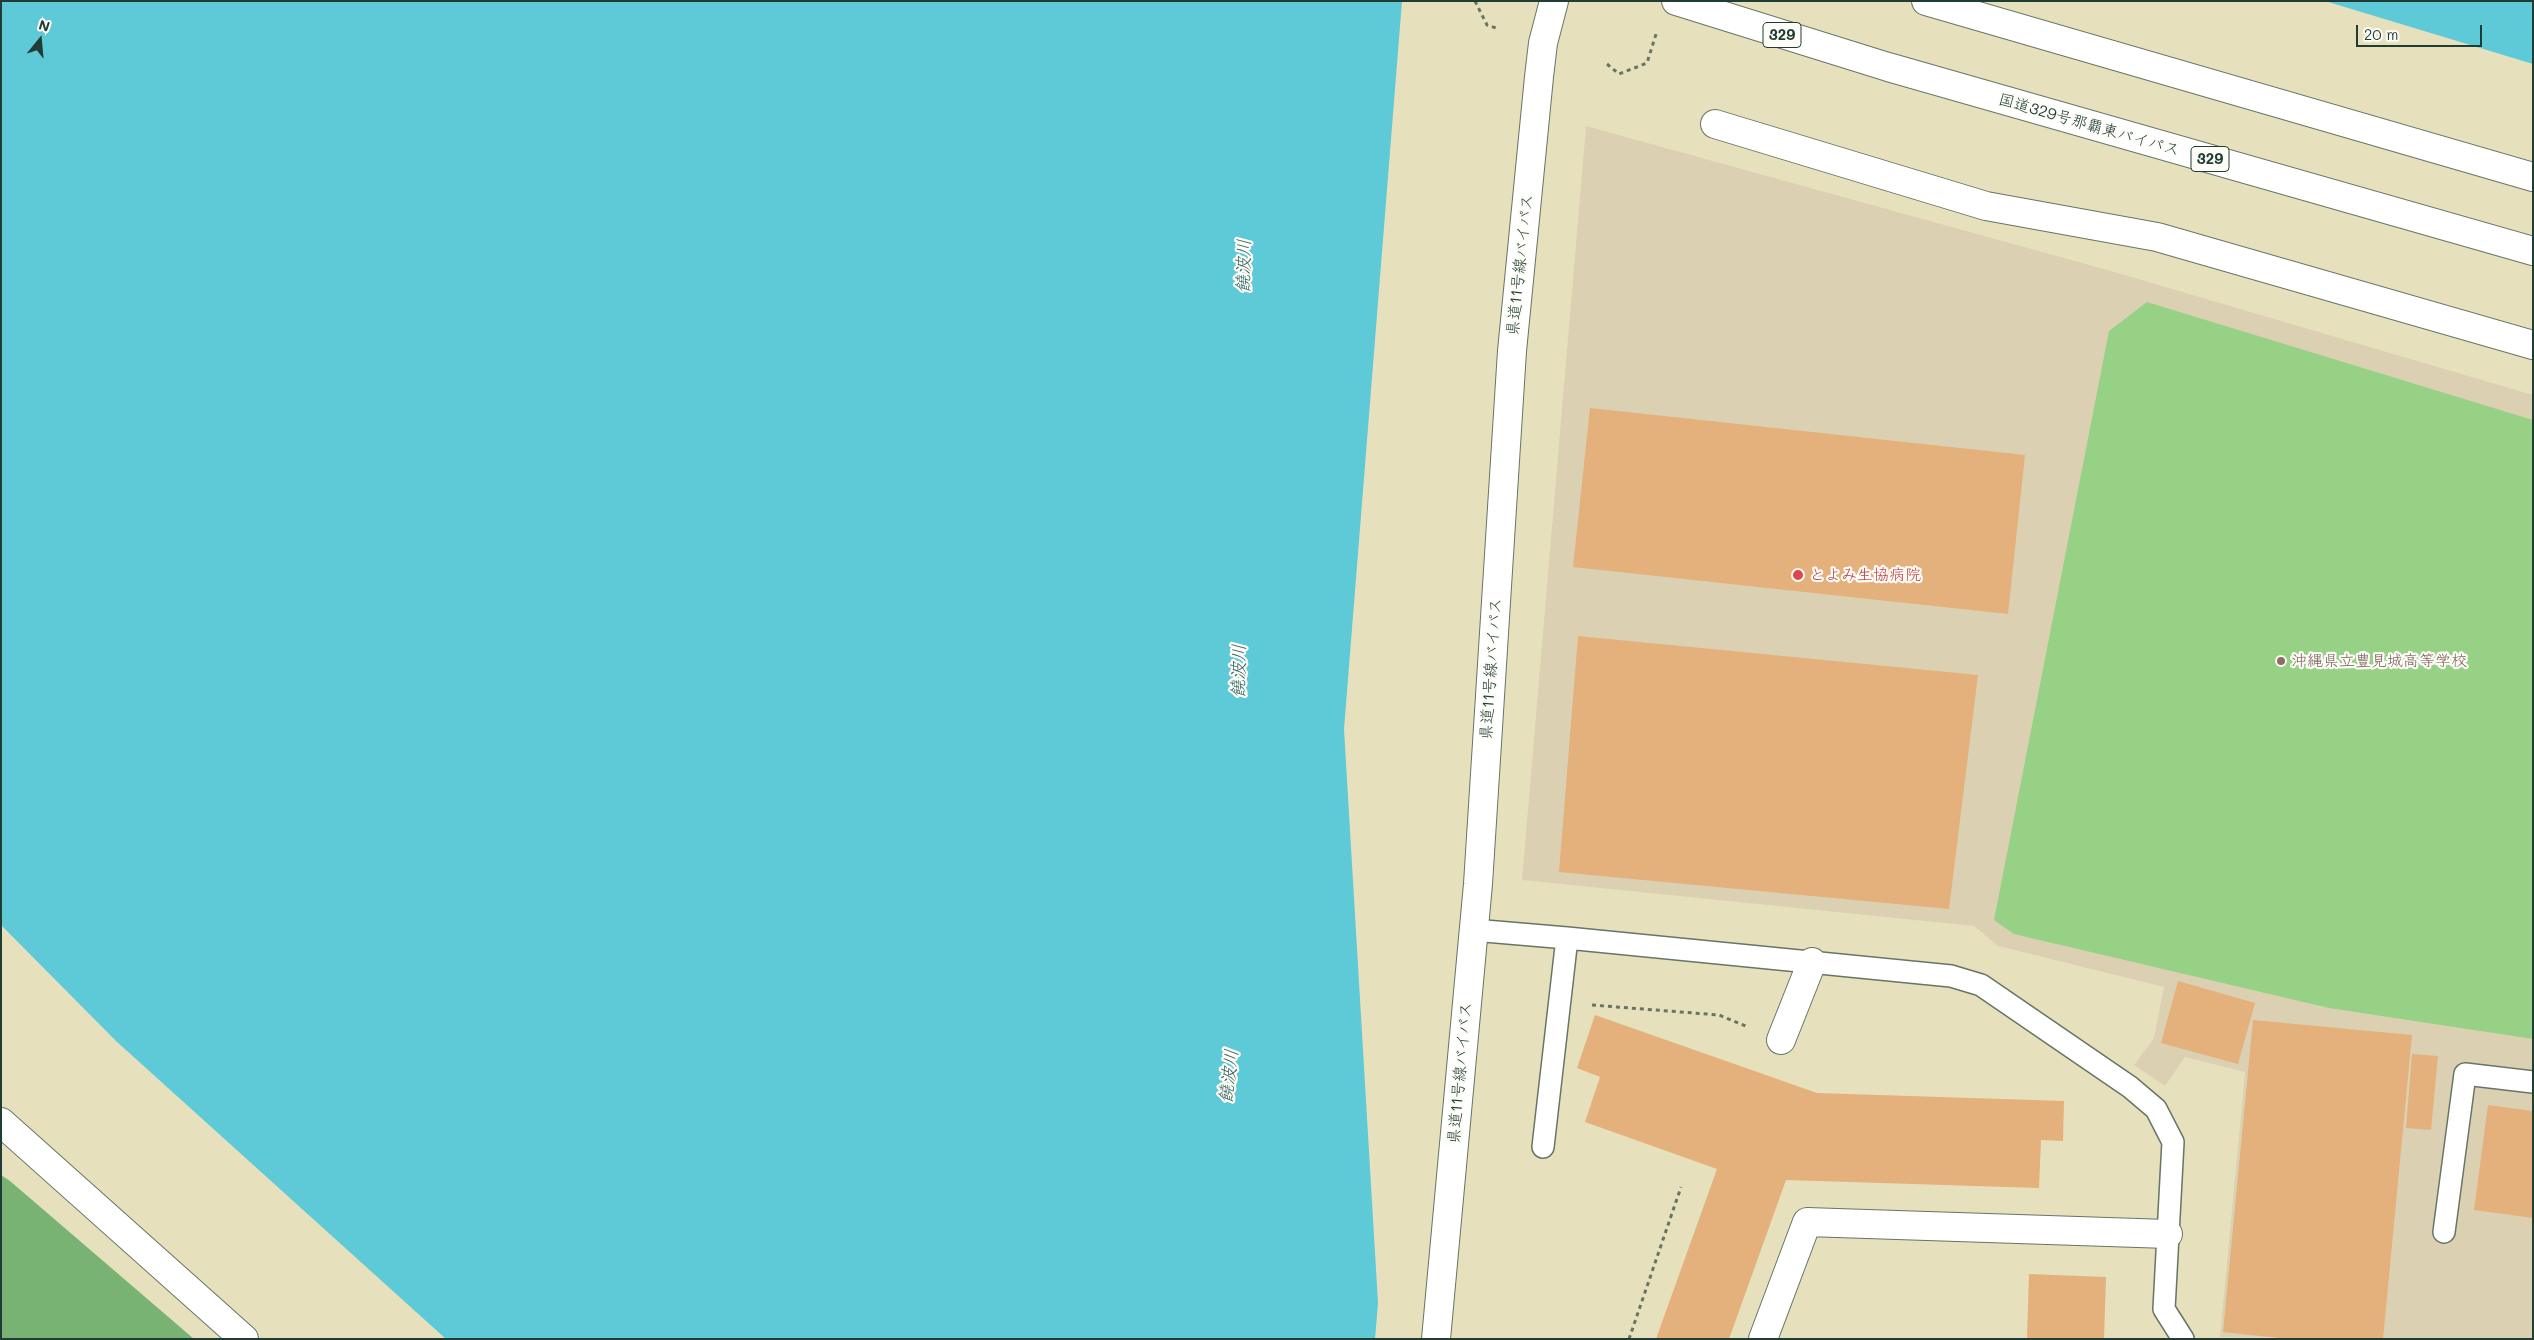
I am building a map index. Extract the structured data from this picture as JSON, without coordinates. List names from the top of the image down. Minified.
{"streets":{"main road":["329","国道329号那覇東バイパス","県道11号線バイパス"]},"water":["饒波川"],"places":["とよみ生協病院","沖縄県立豊見城高等学校"],"scale_bar":"20 m","north":"top"}
